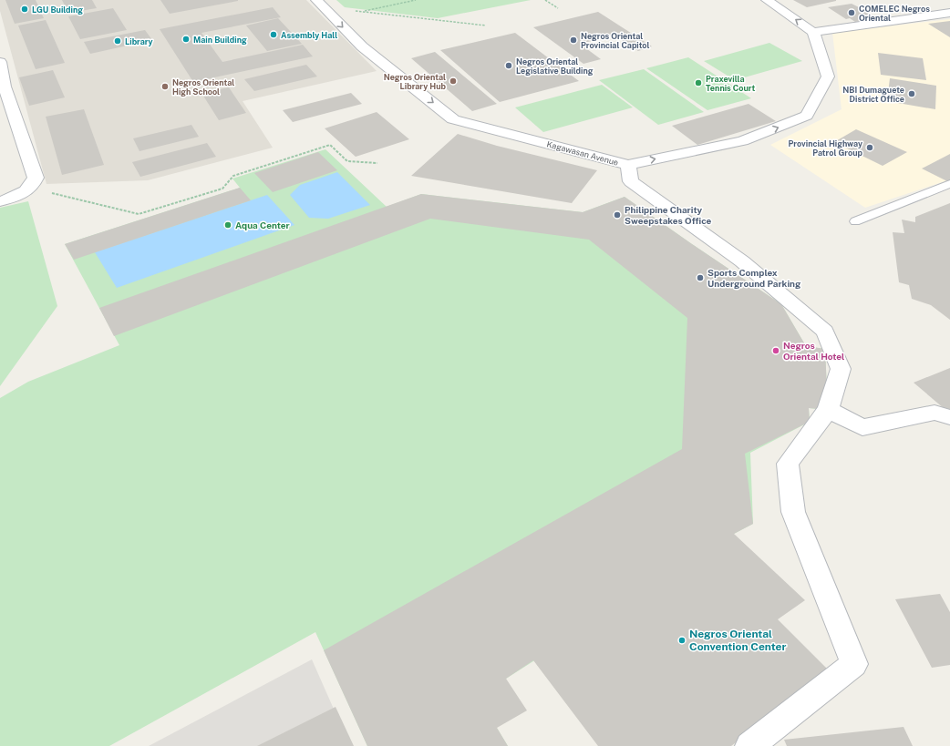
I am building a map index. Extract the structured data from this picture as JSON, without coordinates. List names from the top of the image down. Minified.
{"streets":{"street":["Kagawasan Avenue"]},"places":["LGU Building","COMELEC Negros Oriental","Assembly Hall","Main Building","Negros Oriental Provincial Capitol","Library","Negros Oriental Legislative Building","Negros Oriental Library Hub","Praxevilla Tennis Court","Negros Oriental High School","NBI Dumaguete District Office","Provincial Highway Patrol Group","Philippine Charity Sweepstakes Office","Aqua Center","Sports Complex Underground Parking","Negros Oriental Hotel","Negros Oriental Convention Center"]}
